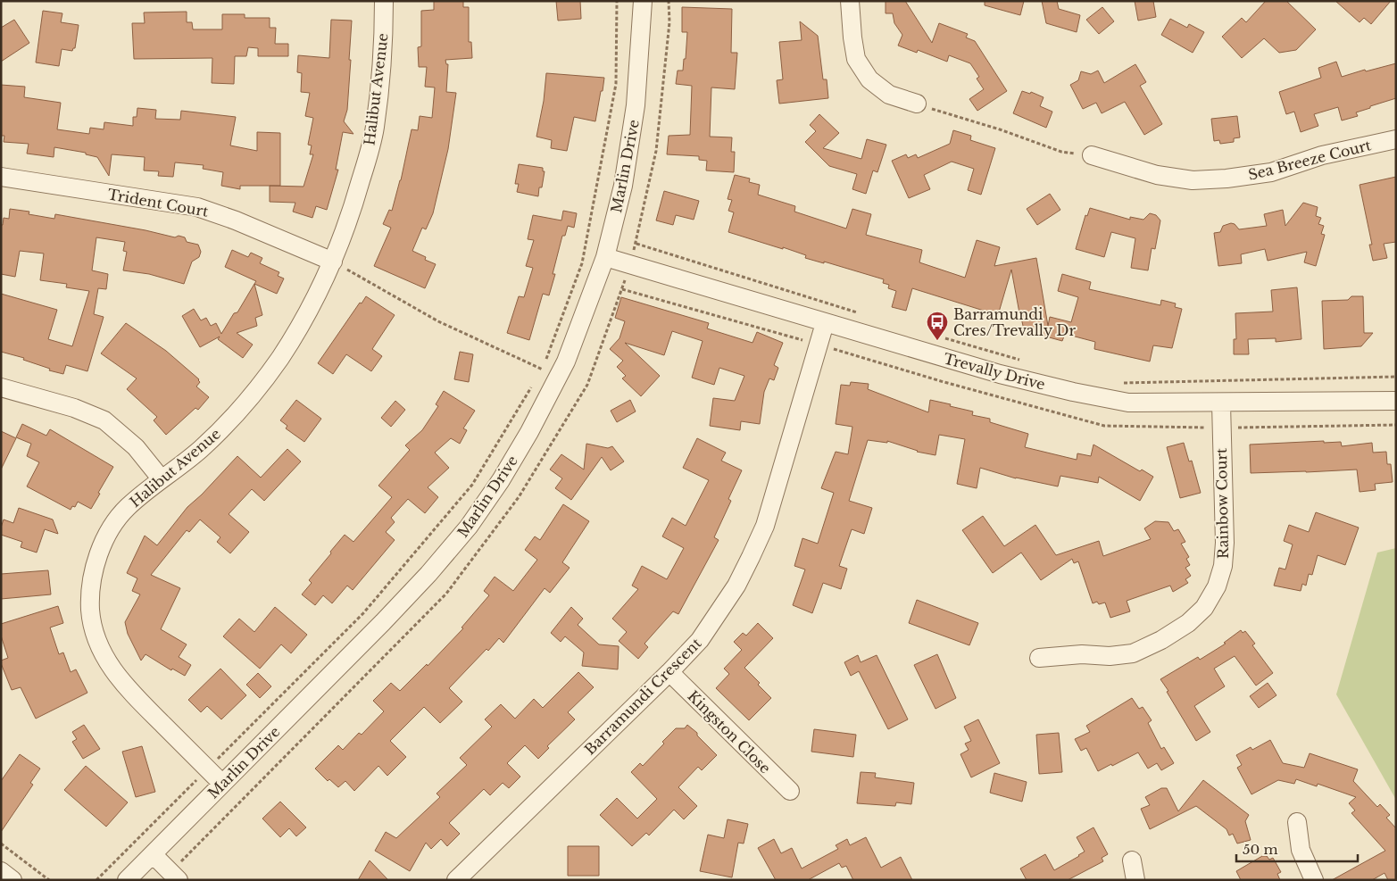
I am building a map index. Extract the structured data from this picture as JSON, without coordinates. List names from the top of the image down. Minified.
{"streets":{"street":["Halibut Avenue","Sea Breeze Court","Marlin Drive","Trident Court","Trevally Drive","Rainbow Court","Barramundi Crescent","Kingston Close"]},"crossings":[["Halibut Avenue","Marlin Drive"],["Halibut Avenue","Trident Court"],["Marlin Drive","Trevally Drive"],["Trevally Drive","Rainbow Court"],["Trevally Drive","Barramundi Crescent"],["Barramundi Crescent","Kingston Close"]],"places":{"bus stop":["Barramundi Cres/Trevally Dr"]},"scale_bar":"50 m"}
